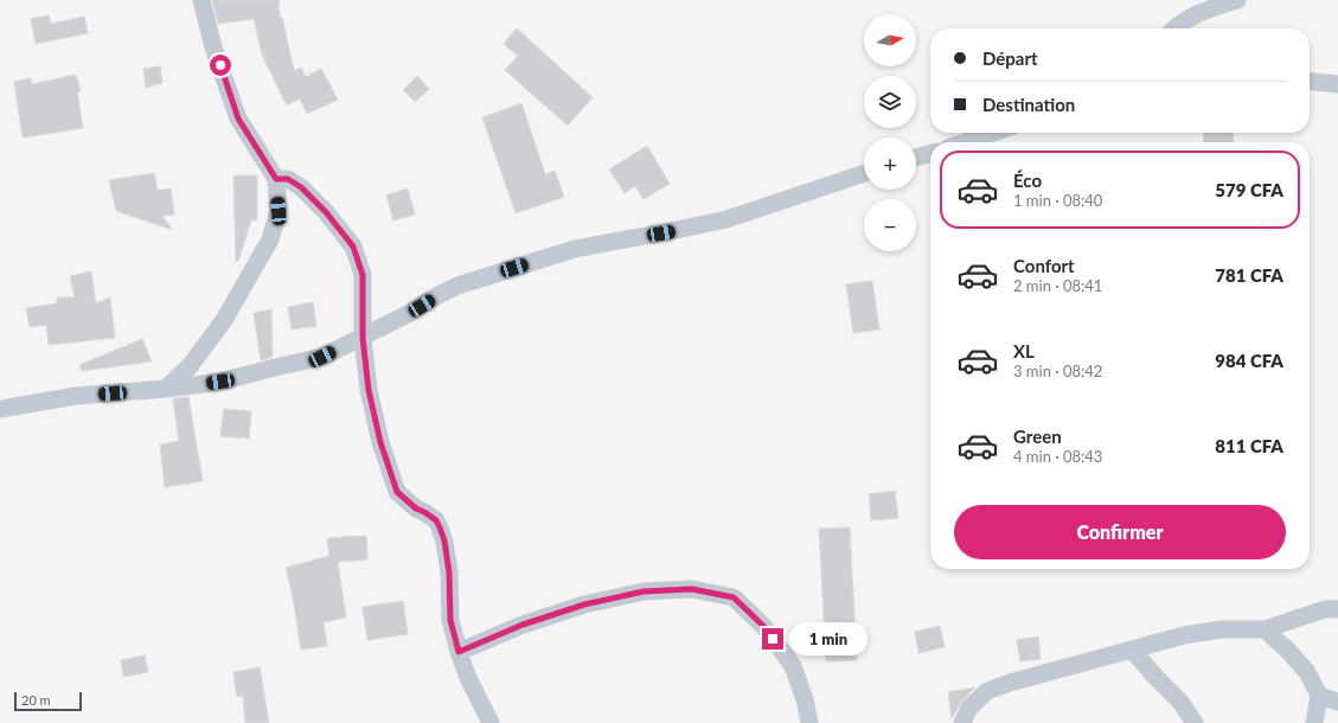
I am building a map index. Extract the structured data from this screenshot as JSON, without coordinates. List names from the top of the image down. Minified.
{"scale_bar":"20 m","north":"right","page":{"map_buttons":["+","−"],"banner":["Départ","Destination"],"list":[{"name":"Éco","note":"1 min · 08:40","value":"579 CFA"},{"name":"Confort","note":"2 min · 08:41","value":"781 CFA"},{"name":"XL","note":"3 min · 08:42","value":"984 CFA"},{"name":"Green","note":"4 min · 08:43","value":"811 CFA"}],"buttons":"Confirmer","bubble":"1 min","scale":"20 m"}}
